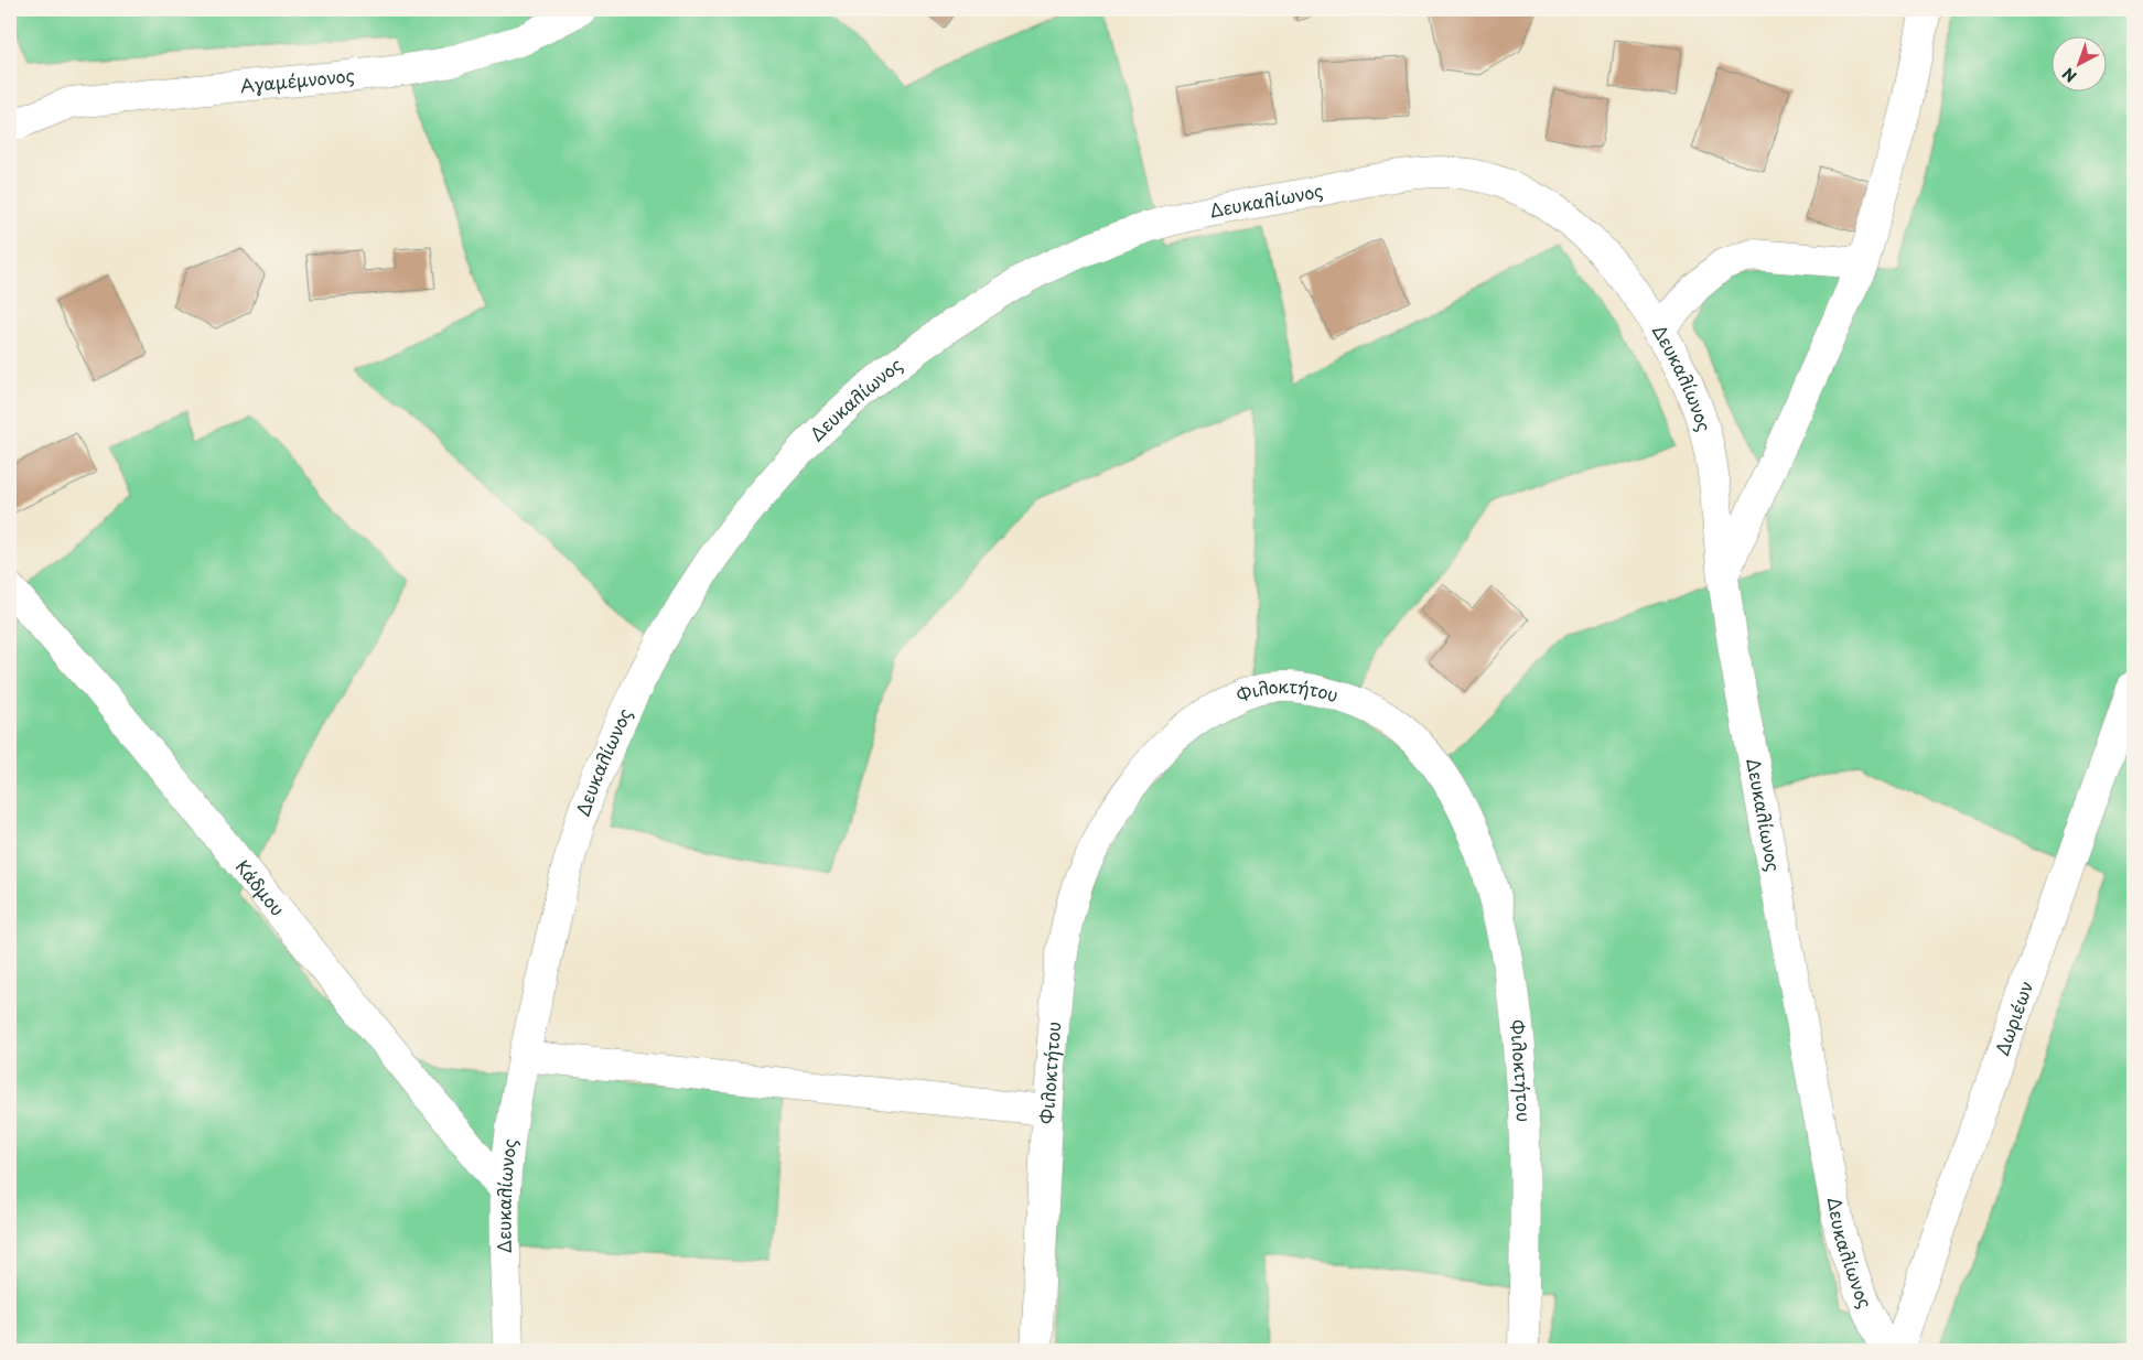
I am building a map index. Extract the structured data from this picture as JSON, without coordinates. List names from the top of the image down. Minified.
{"streets":{"street":["Αγαμέμνονος","Δευκαλίωνος","Φιλοκτήτου","Κάδμου","Δωριέων"]},"crossings":[["Δευκαλίωνος","Κάδμου"]],"north":"bottom left"}
